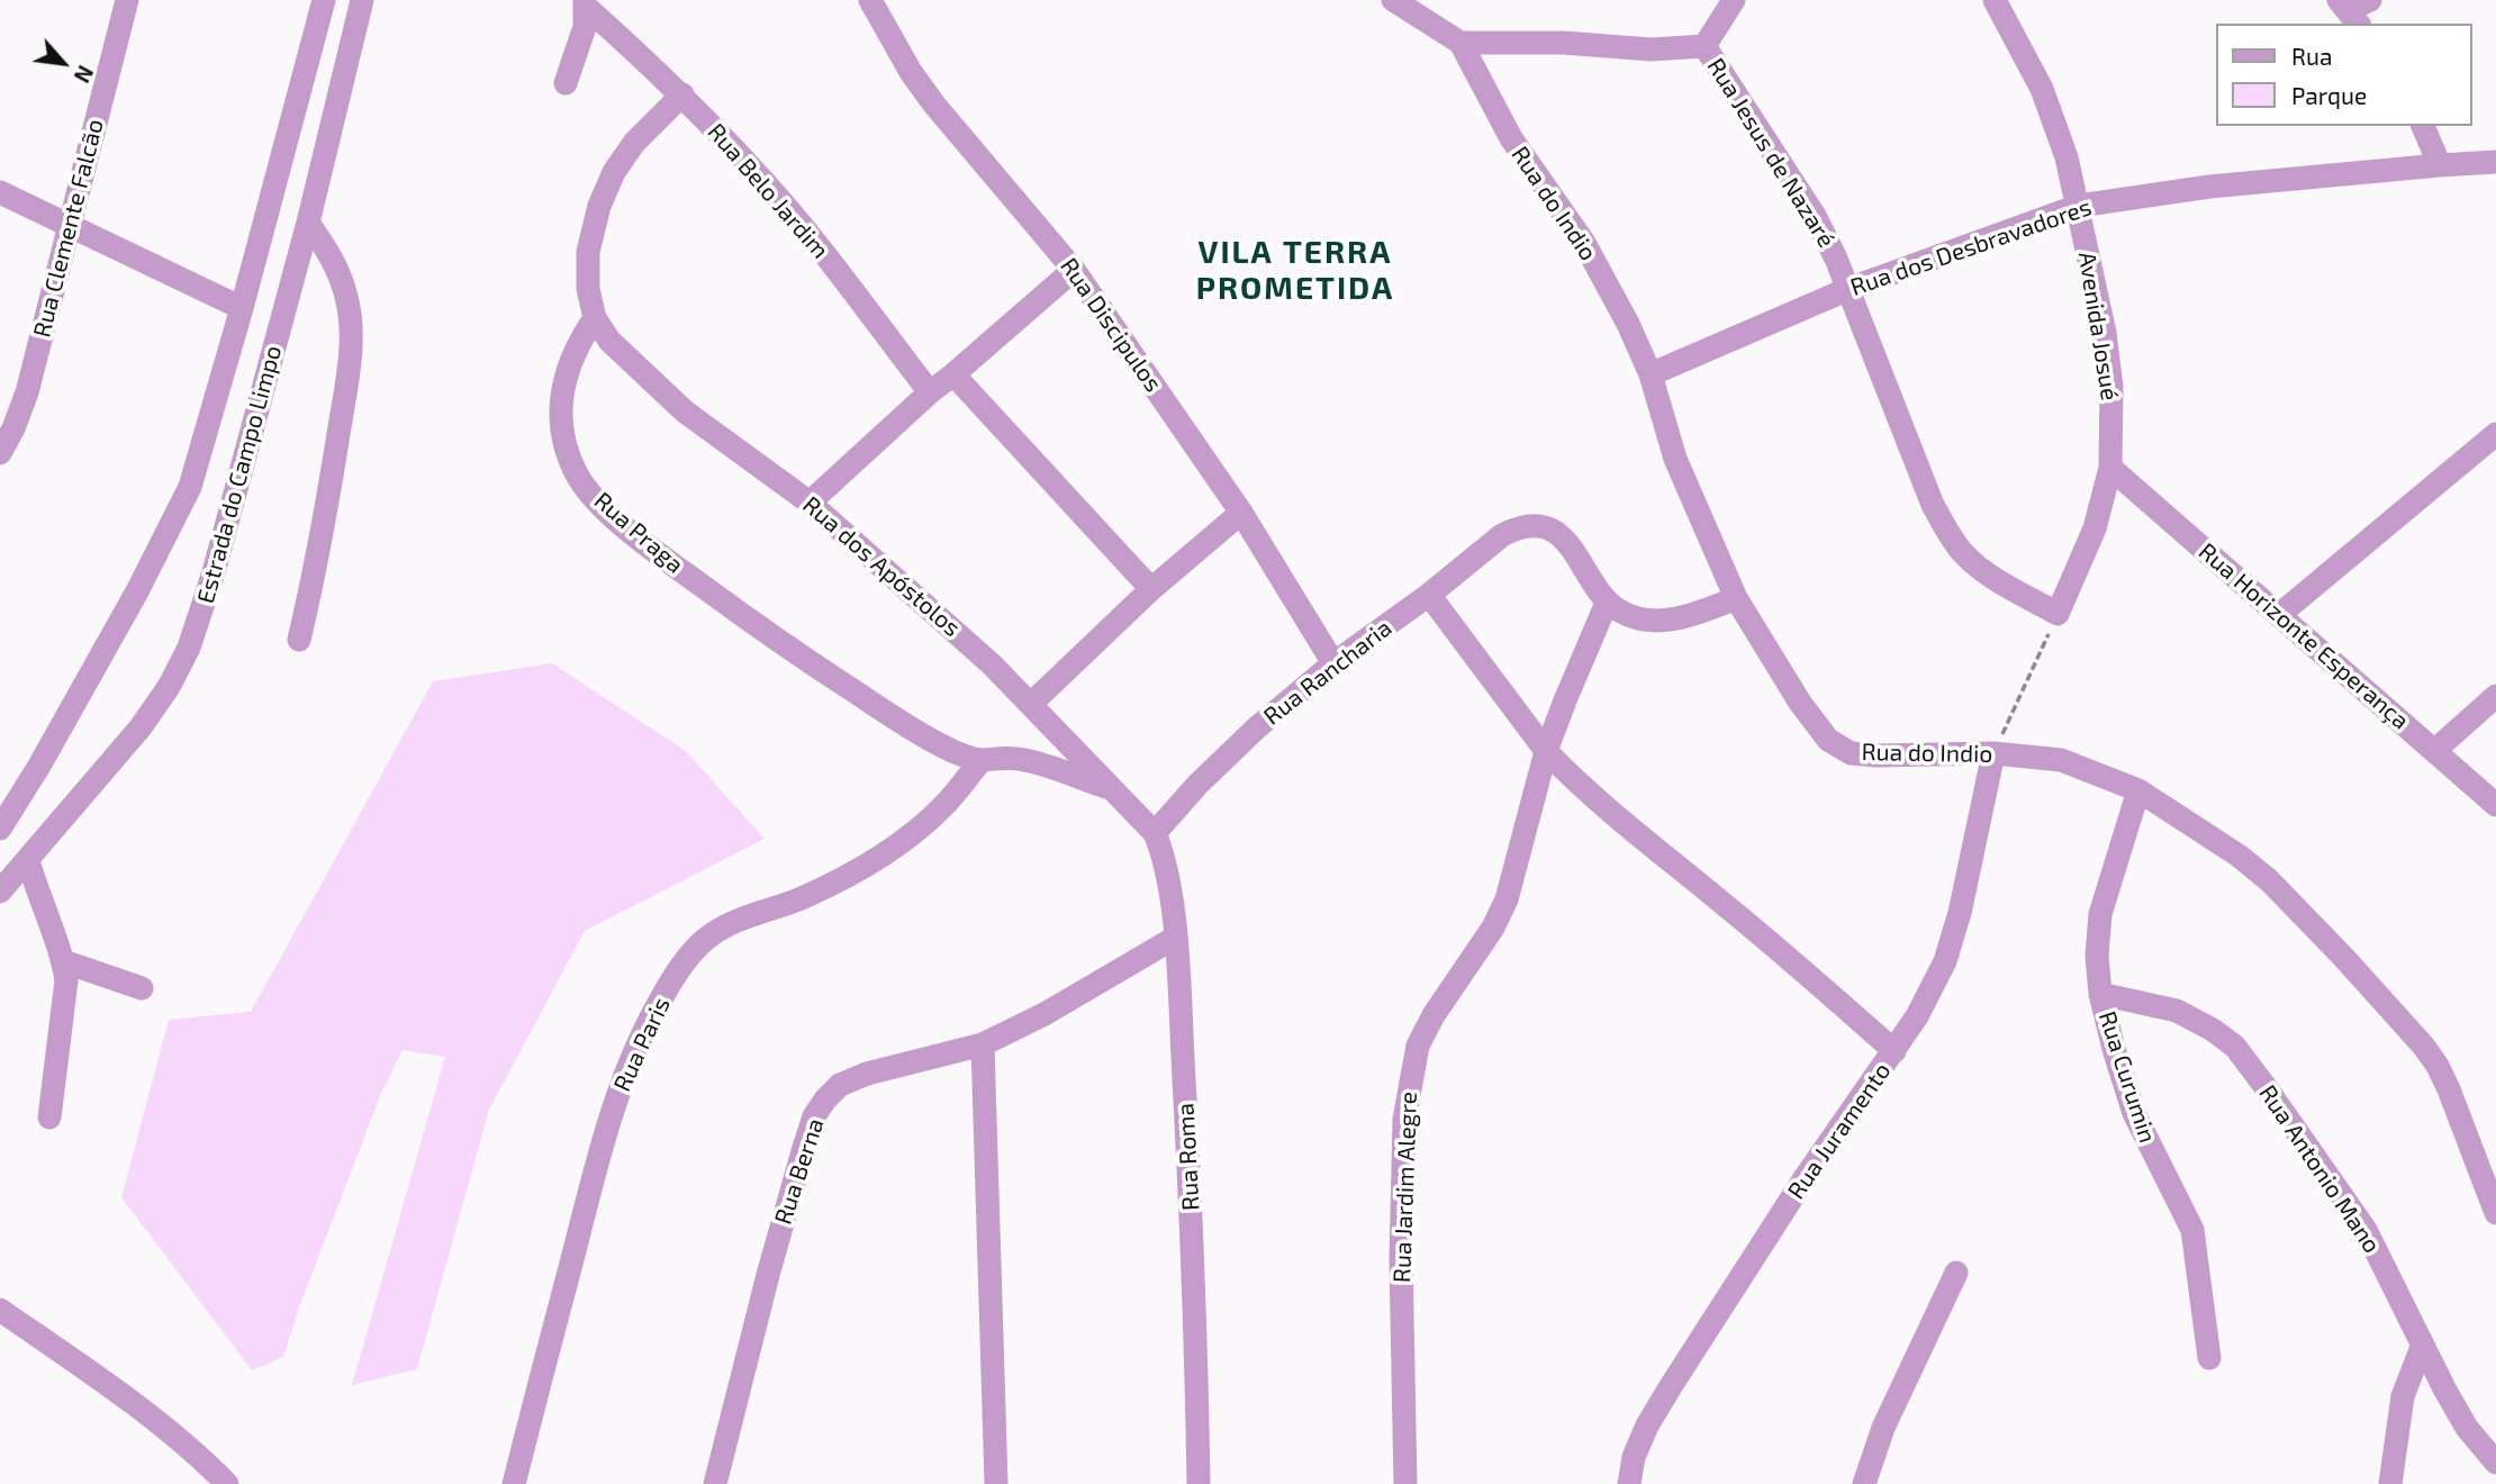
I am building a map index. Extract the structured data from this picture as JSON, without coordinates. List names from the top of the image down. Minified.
{"streets":{"street":["Rua Jesus de Nazaré","Rua Belo Jardim","Rua do Indio","Rua Clemente Falcão","Rua dos Desbravadores","Rua Discipulos","Avenida Josué","Estrada do Campo Limpo","Rua Praga","Rua dos Apóstolos","Rua Horizonte Esperança","Rua Rancharia","Rua Paris","Rua Curumin","Rua Juramento","Rua Roma","Rua Antonio Mano","Rua Berna","Rua Jardim Alegre"]},"crossings":[["Rua Jesus de Nazaré","Rua dos Desbravadores"],["Rua Jesus de Nazaré","Avenida Josué"],["Rua do Indio","Rua dos Desbravadores"],["Rua do Indio","Rua Curumin"],["Rua do Indio","Rua Juramento"],["Rua dos Desbravadores","Avenida Josué"],["Rua Discipulos","Rua Rancharia"],["Avenida Josué","Rua Horizonte Esperança"],["Rua Praga","Rua dos Apóstolos"],["Rua Praga","Rua Paris"],["Rua dos Apóstolos","Rua Rancharia"],["Rua dos Apóstolos","Rua Roma"],["Rua Rancharia","Rua Roma"],["Rua Rancharia","Rua Jardim Alegre"],["Rua Curumin","Rua Antonio Mano"],["Rua Roma","Rua Berna"]],"districts":["VILA TERRA PROMETIDA"],"legend":["Rua","Parque"],"north":"bottom right"}
